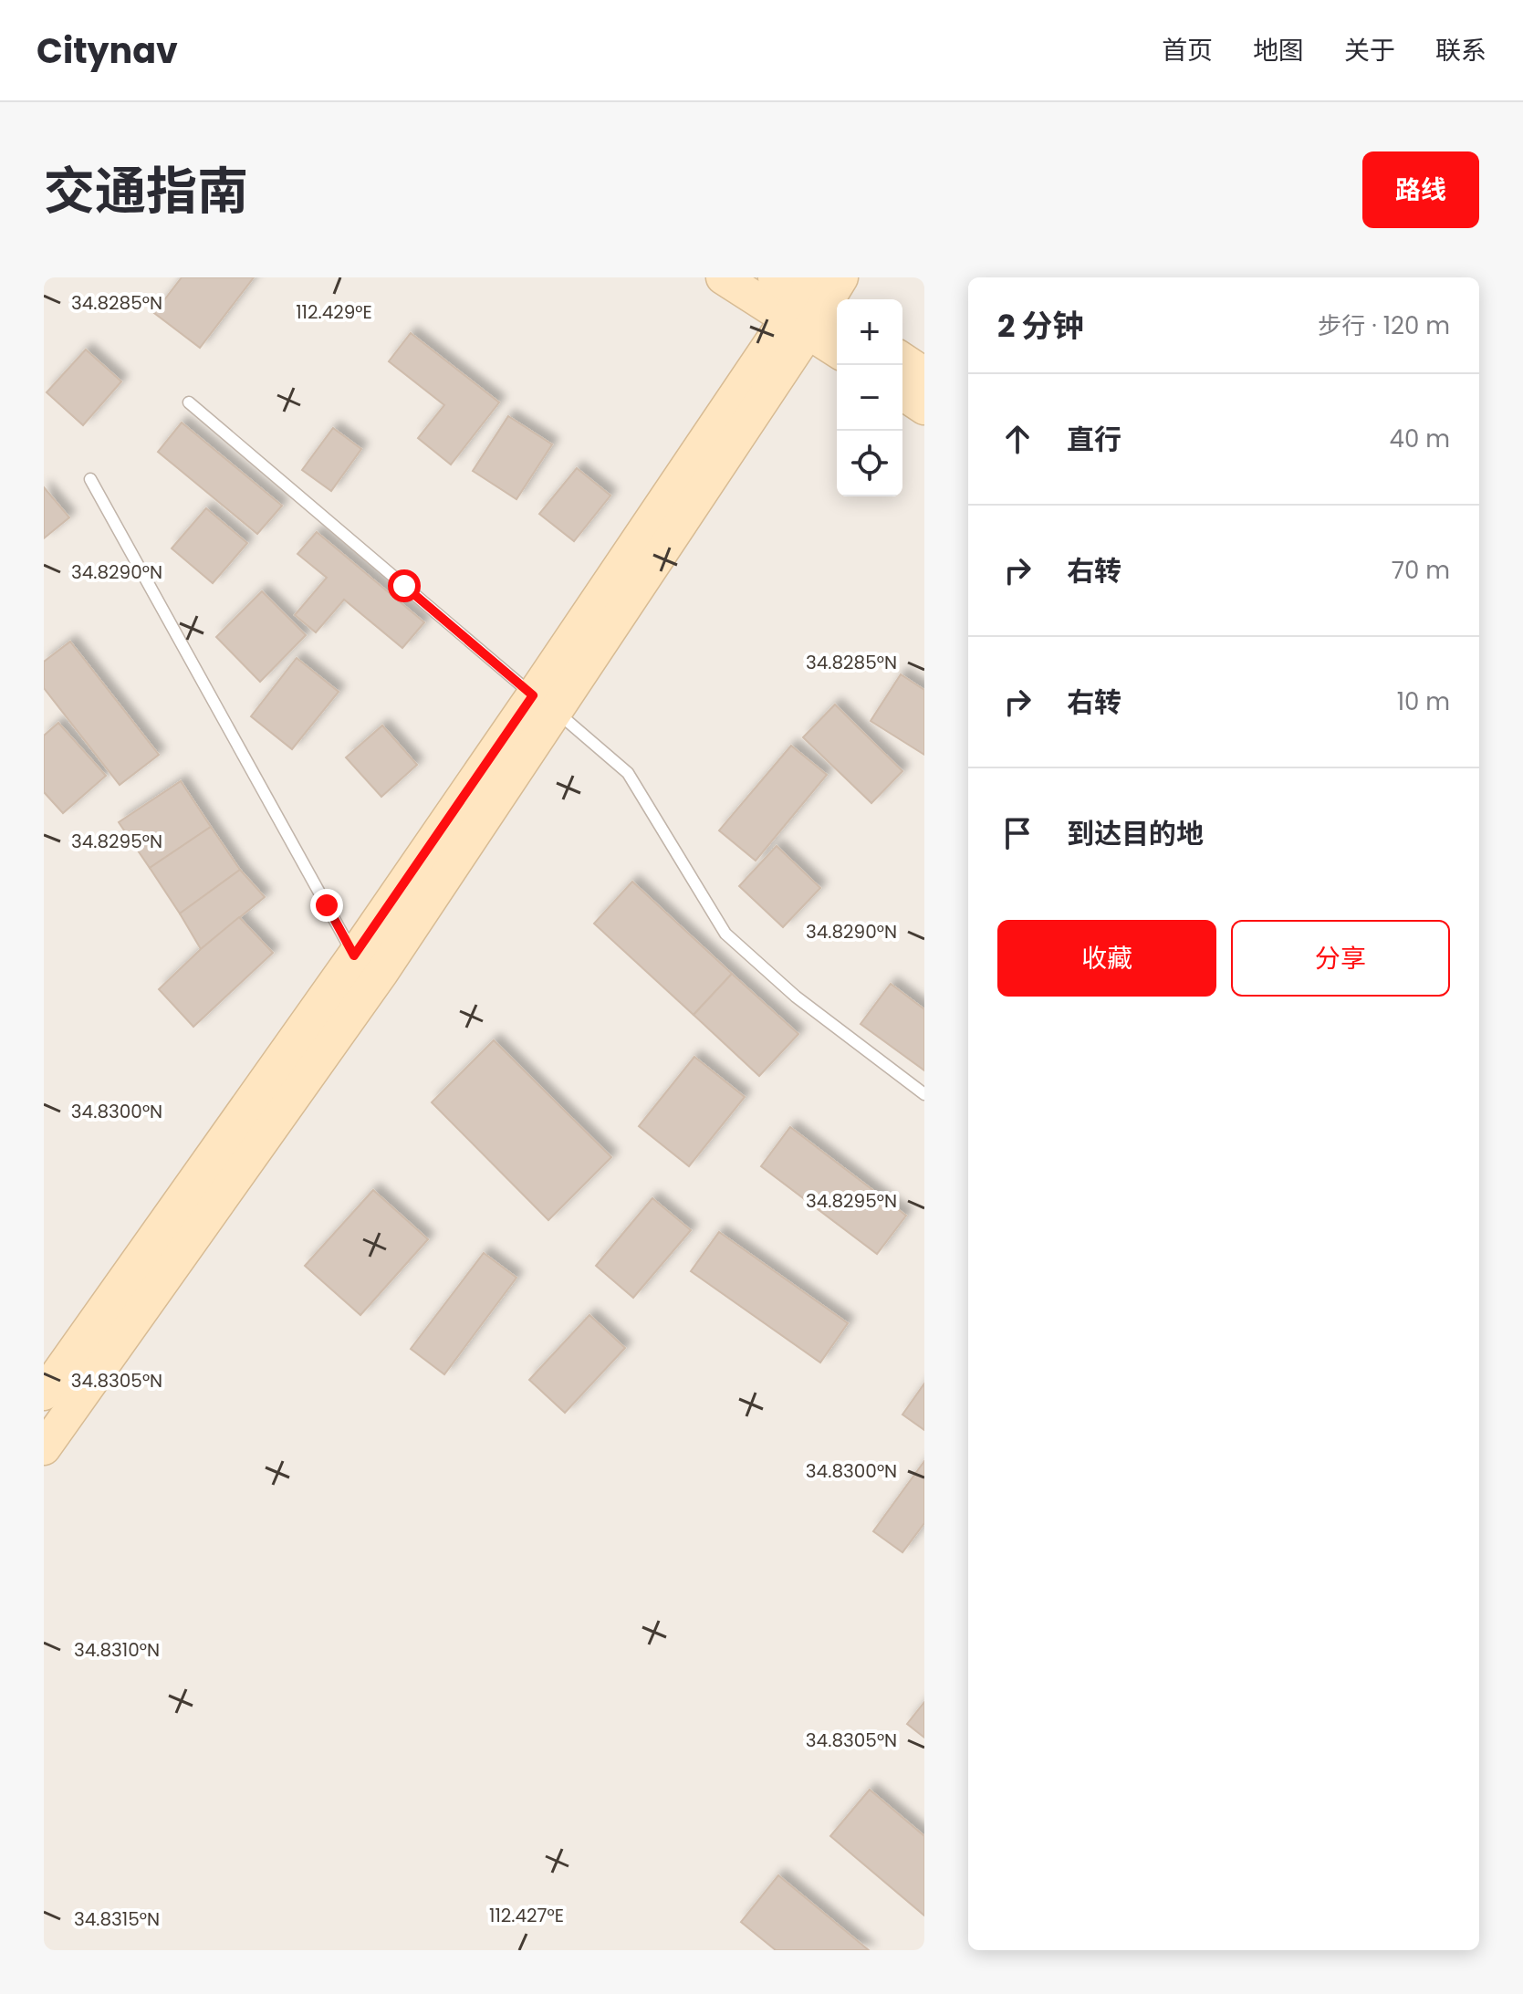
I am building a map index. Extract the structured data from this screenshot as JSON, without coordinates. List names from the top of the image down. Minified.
{"page":{"header":"Citynav","nav":["首页","地图","关于","联系"],"title":"交通指南","buttons":["路线",["收藏","分享"]],"heading":["2 分钟","步行 · 120 m"],"map_buttons":["+","−"],"list":[["直行","40 m"],["右转","70 m"],["右转","10 m"],"到达目的地"]},"coordinates":["34.8285°N","112.429°E","34.8290°N","34.8295°N","34.8300°N","34.8305°N","34.8310°N","112.427°E","34.8315°N"]}
